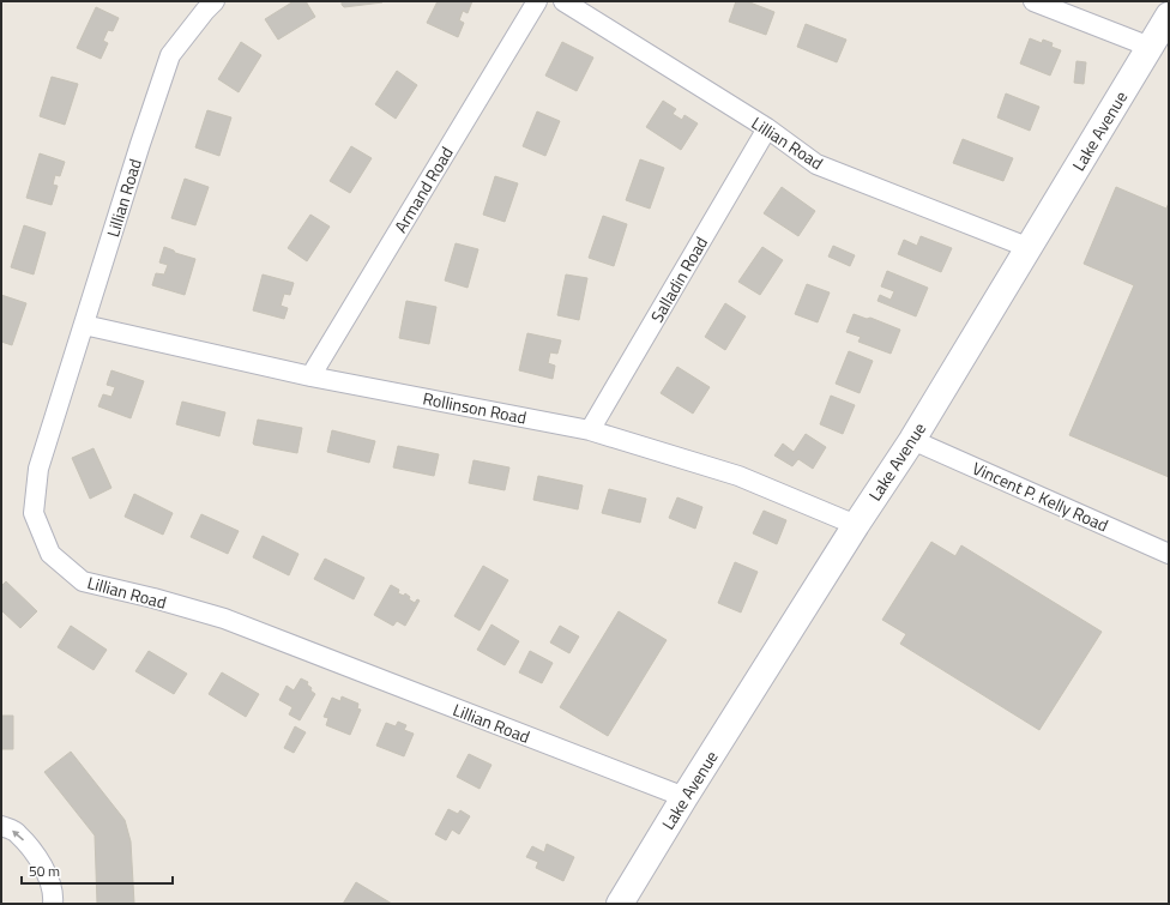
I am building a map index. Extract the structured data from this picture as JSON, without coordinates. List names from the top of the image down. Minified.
{"streets":{"main road":["Lake Avenue"],"street":["Lillian Road","Armand Road","Salladin Road","Rollinson Road","Vincent P. Kelly Road"]},"crossings":[["Lake Avenue","Lillian Road"],["Lake Avenue","Rollinson Road"],["Lake Avenue","Vincent P. Kelly Road"],["Lillian Road","Salladin Road"],["Lillian Road","Rollinson Road"],["Armand Road","Rollinson Road"],["Salladin Road","Rollinson Road"]],"scale_bar":"50 m"}
